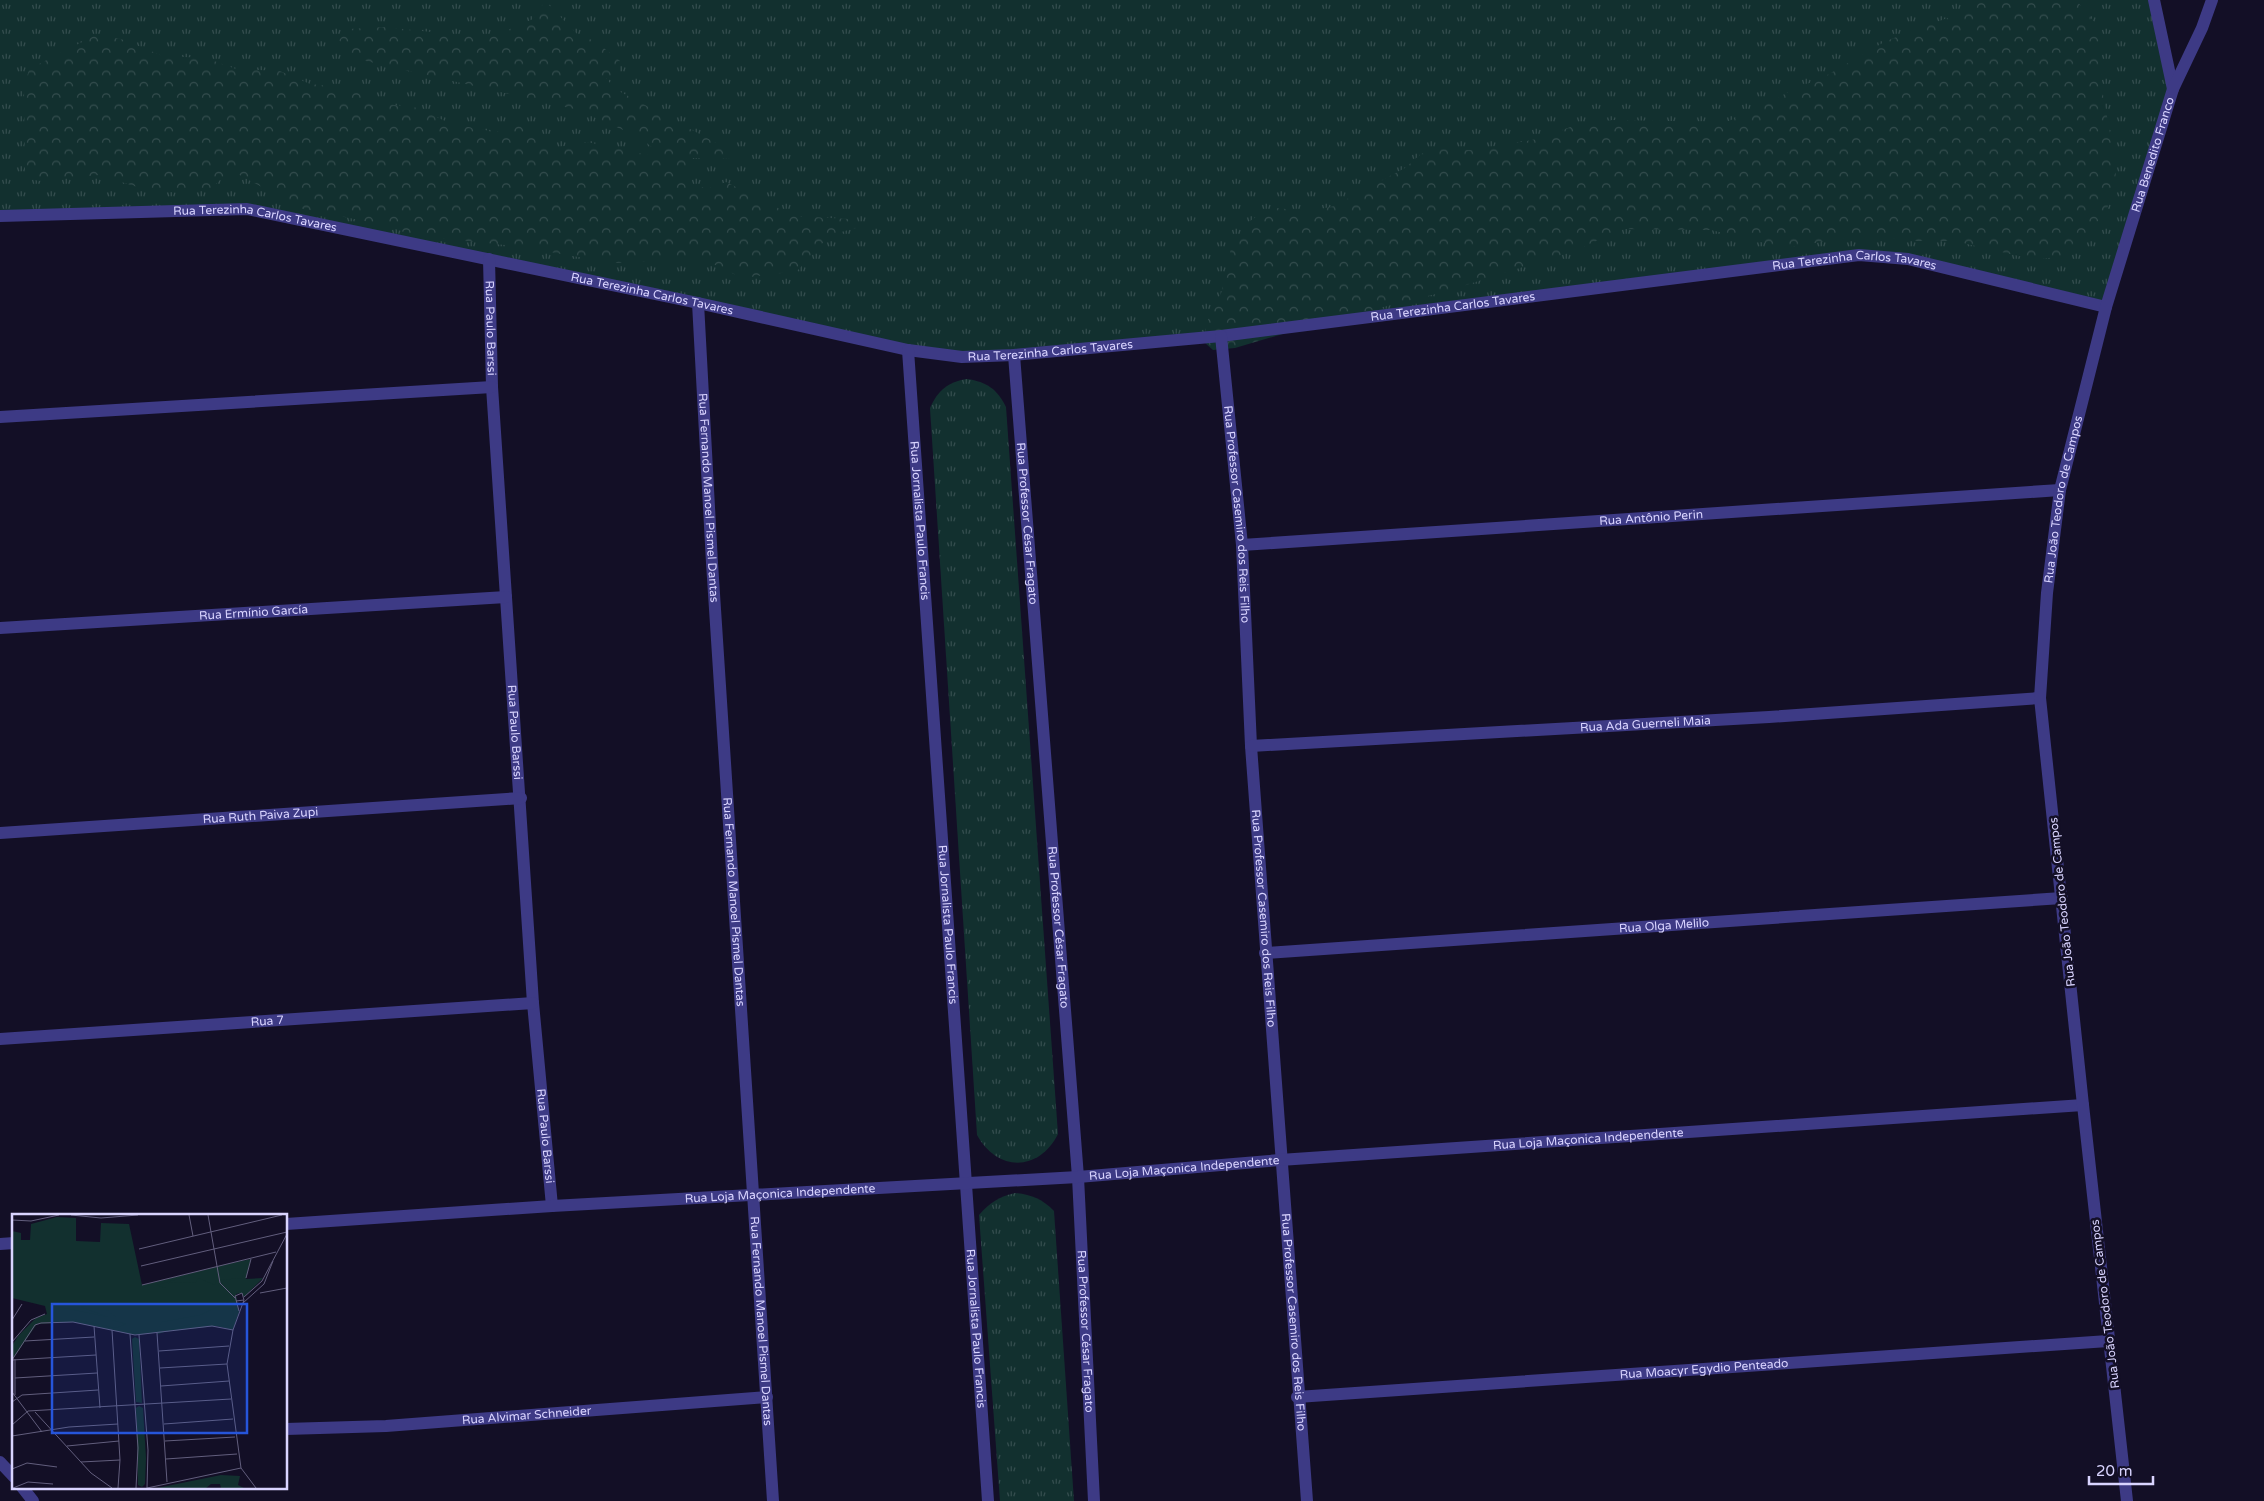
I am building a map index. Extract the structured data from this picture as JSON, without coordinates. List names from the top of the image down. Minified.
{"streets":{"street":["Rua Benedito Franco","Rua Terezinha Carlos Tavares","Rua Paulo Barssi","Rua Fernando Manoel Pismel Dantas","Rua João Teodoro de Campos","Rua Professor Casemiro dos Reis Filho","Rua Antônio Perin","Rua Jornalista Paulo Francis","Rua Professor César Fragato","Rua Ermínio García","Rua Ada Guerneli Maia","Rua Ruth Paiva Zupi","Rua Olga Melilo","Rua 7","Rua Loja Maçonica Independente","Rua Moacyr Egydio Penteado","Rua Alvimar Schneider"]},"crossings":[["Rua Benedito Franco","Rua Terezinha Carlos Tavares"],["Rua Benedito Franco","Rua João Teodoro de Campos"],["Rua Terezinha Carlos Tavares","Rua Paulo Barssi"],["Rua Terezinha Carlos Tavares","Rua Fernando Manoel Pismel Dantas"],["Rua Terezinha Carlos Tavares","Rua João Teodoro de Campos"],["Rua Terezinha Carlos Tavares","Rua Professor Casemiro dos Reis Filho"],["Rua Terezinha Carlos Tavares","Rua Jornalista Paulo Francis"],["Rua Terezinha Carlos Tavares","Rua Professor César Fragato"],["Rua Paulo Barssi","Rua Ermínio García"],["Rua Paulo Barssi","Rua Ruth Paiva Zupi"],["Rua Paulo Barssi","Rua 7"],["Rua Paulo Barssi","Rua Loja Maçonica Independente"],["Rua Fernando Manoel Pismel Dantas","Rua Loja Maçonica Independente"],["Rua Fernando Manoel Pismel Dantas","Rua Alvimar Schneider"],["Rua João Teodoro de Campos","Rua Antônio Perin"],["Rua João Teodoro de Campos","Rua Ada Guerneli Maia"],["Rua João Teodoro de Campos","Rua Olga Melilo"],["Rua João Teodoro de Campos","Rua Loja Maçonica Independente"],["Rua João Teodoro de Campos","Rua Moacyr Egydio Penteado"],["Rua Professor Casemiro dos Reis Filho","Rua Antônio Perin"],["Rua Professor Casemiro dos Reis Filho","Rua Ada Guerneli Maia"],["Rua Professor Casemiro dos Reis Filho","Rua Olga Melilo"],["Rua Professor Casemiro dos Reis Filho","Rua Loja Maçonica Independente"],["Rua Professor Casemiro dos Reis Filho","Rua Moacyr Egydio Penteado"],["Rua Jornalista Paulo Francis","Rua Loja Maçonica Independente"],["Rua Professor César Fragato","Rua Loja Maçonica Independente"]],"scale_bar":"20 m"}
